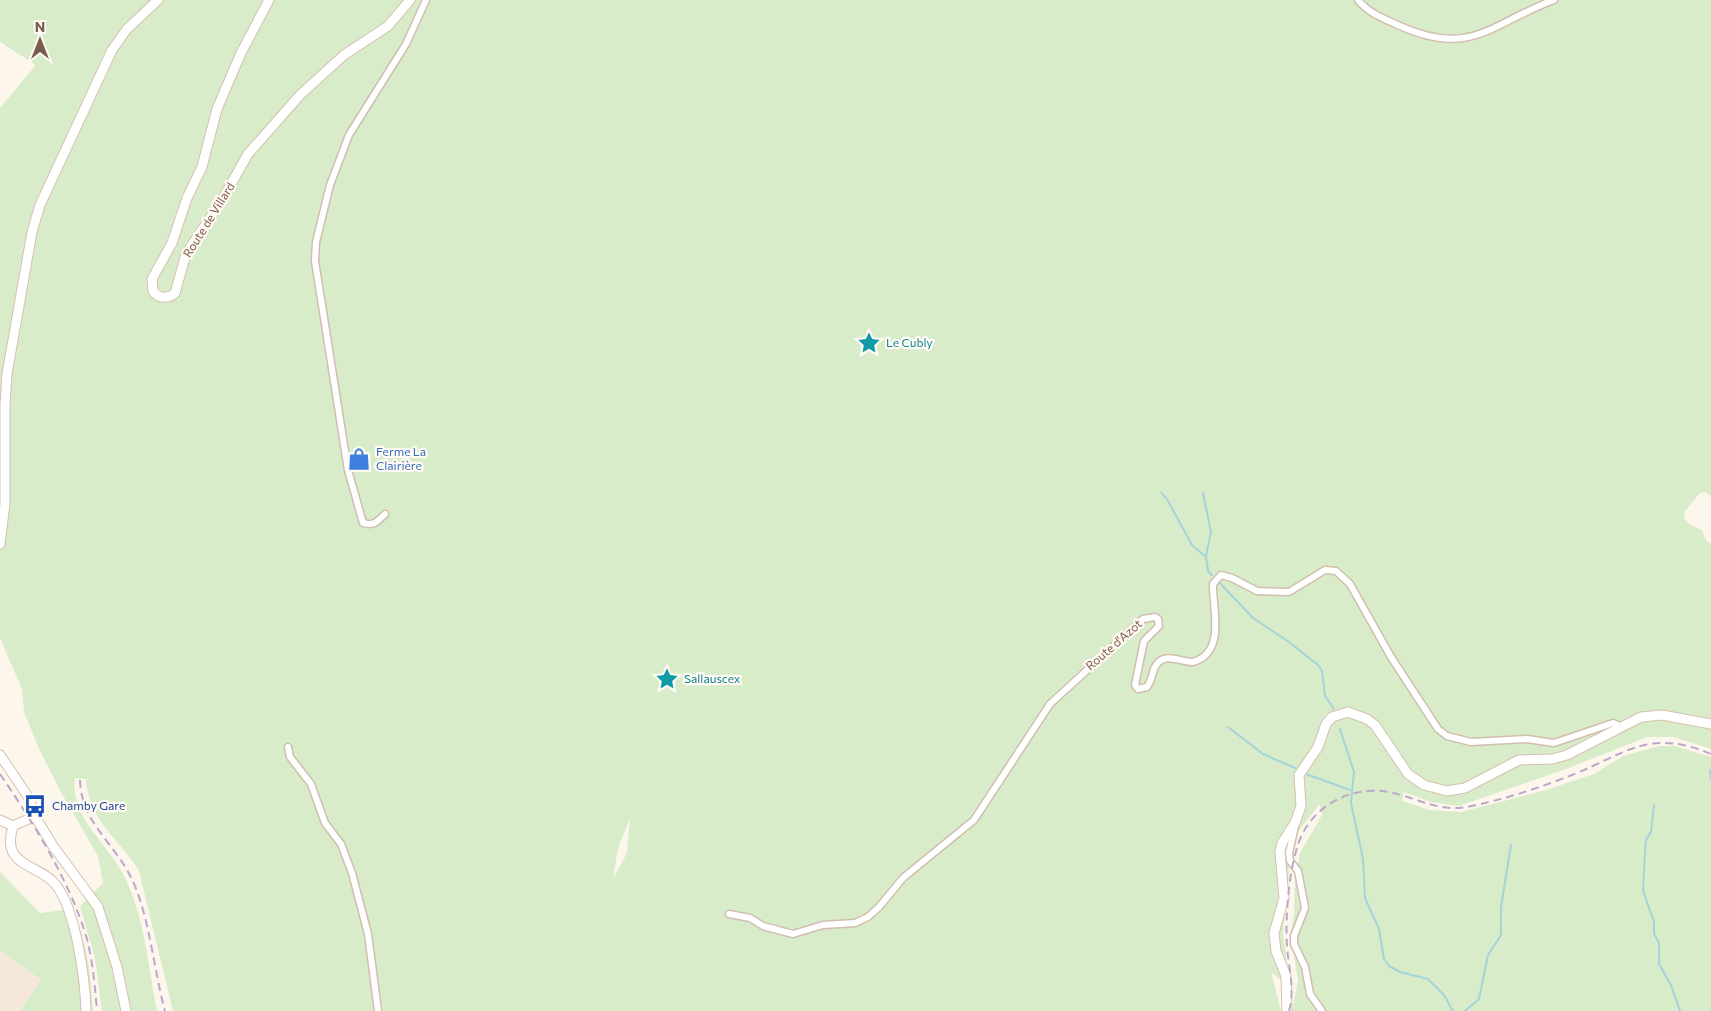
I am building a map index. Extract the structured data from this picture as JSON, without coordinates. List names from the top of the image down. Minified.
{"streets":{"street":["Route de Villard","Route d'Azot"]},"places":{"place":["Le Cubly","Sallauscex"],"shop":["Ferme La Clairière"],"bus stop":["Chamby Gare"]},"north":"top"}
